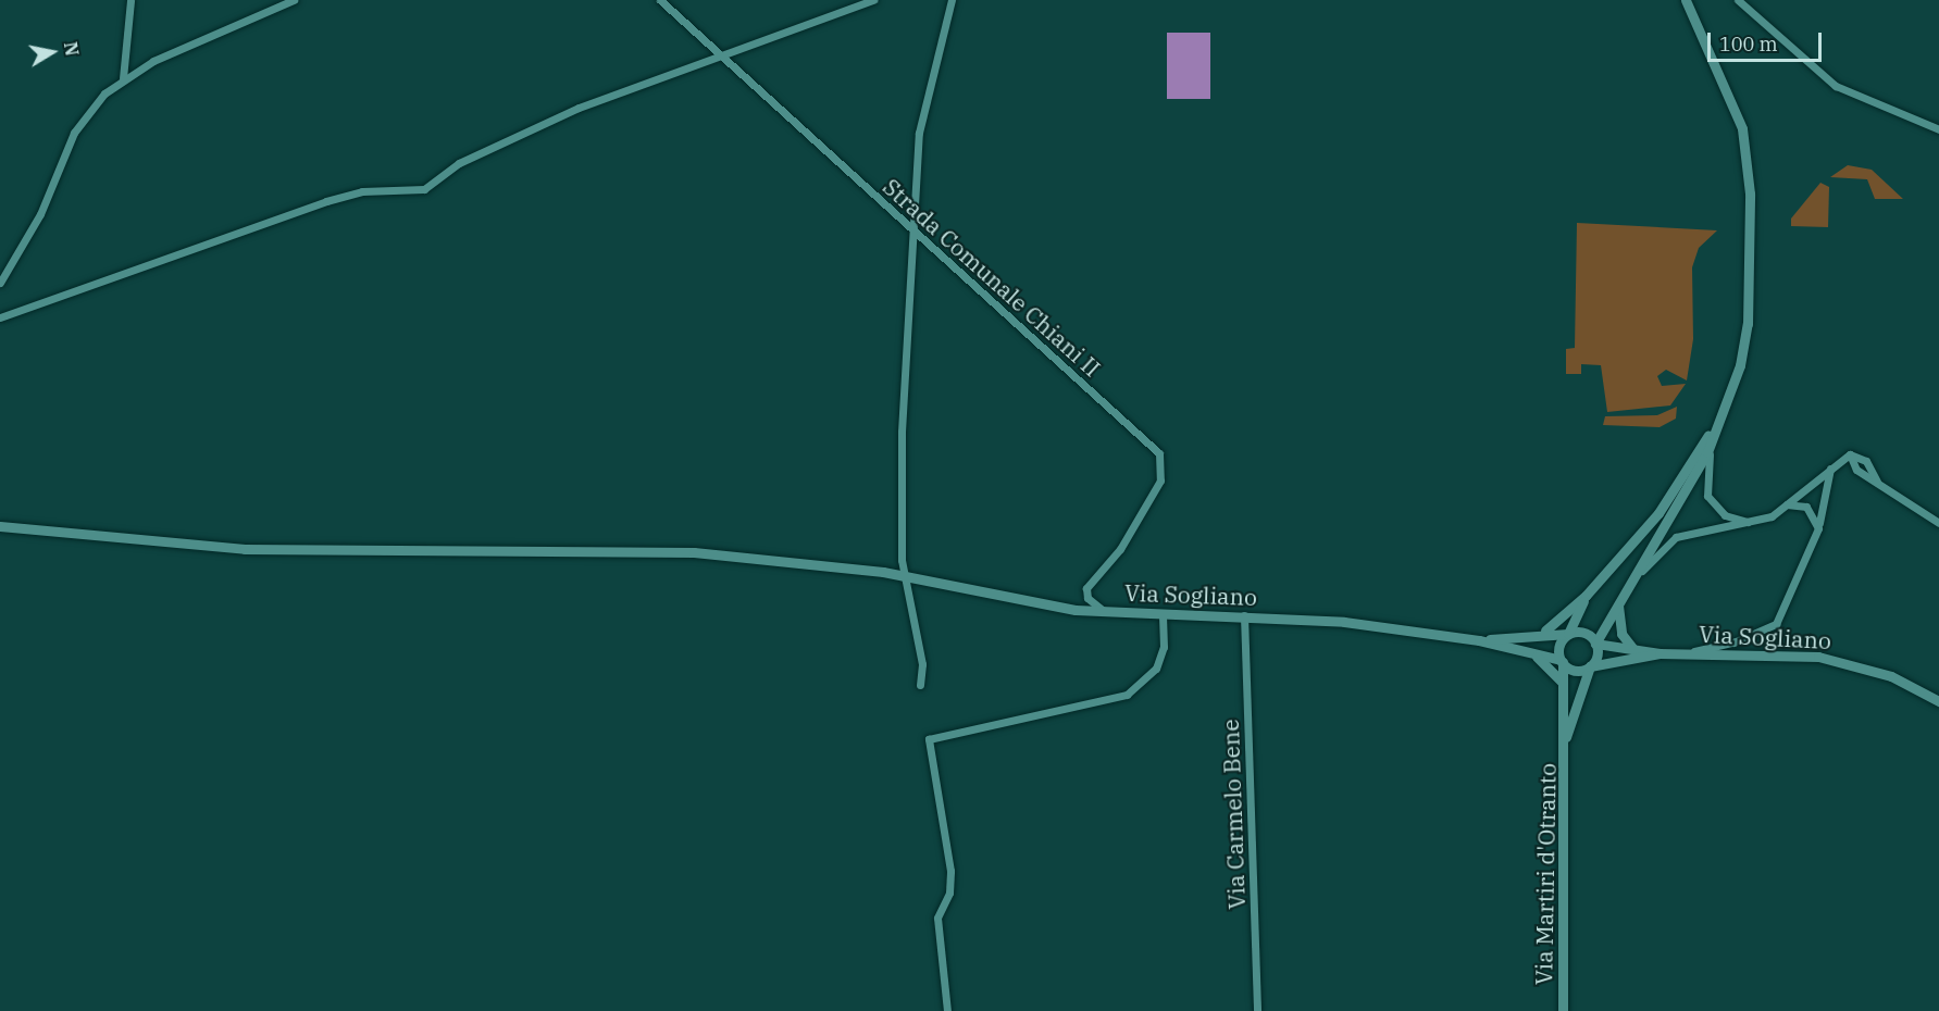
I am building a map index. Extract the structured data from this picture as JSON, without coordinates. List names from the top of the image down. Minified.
{"streets":{"street":["Strada Comunale Chiani II","Via Sogliano","Via Carmelo Bene","Via Martiri d'Otranto"]},"crossings":[["Strada Comunale Chiani II","Via Sogliano"],["Via Sogliano","Via Carmelo Bene"],["Via Sogliano","Via Martiri d'Otranto"]],"scale_bar":"100 m","north":"right"}
